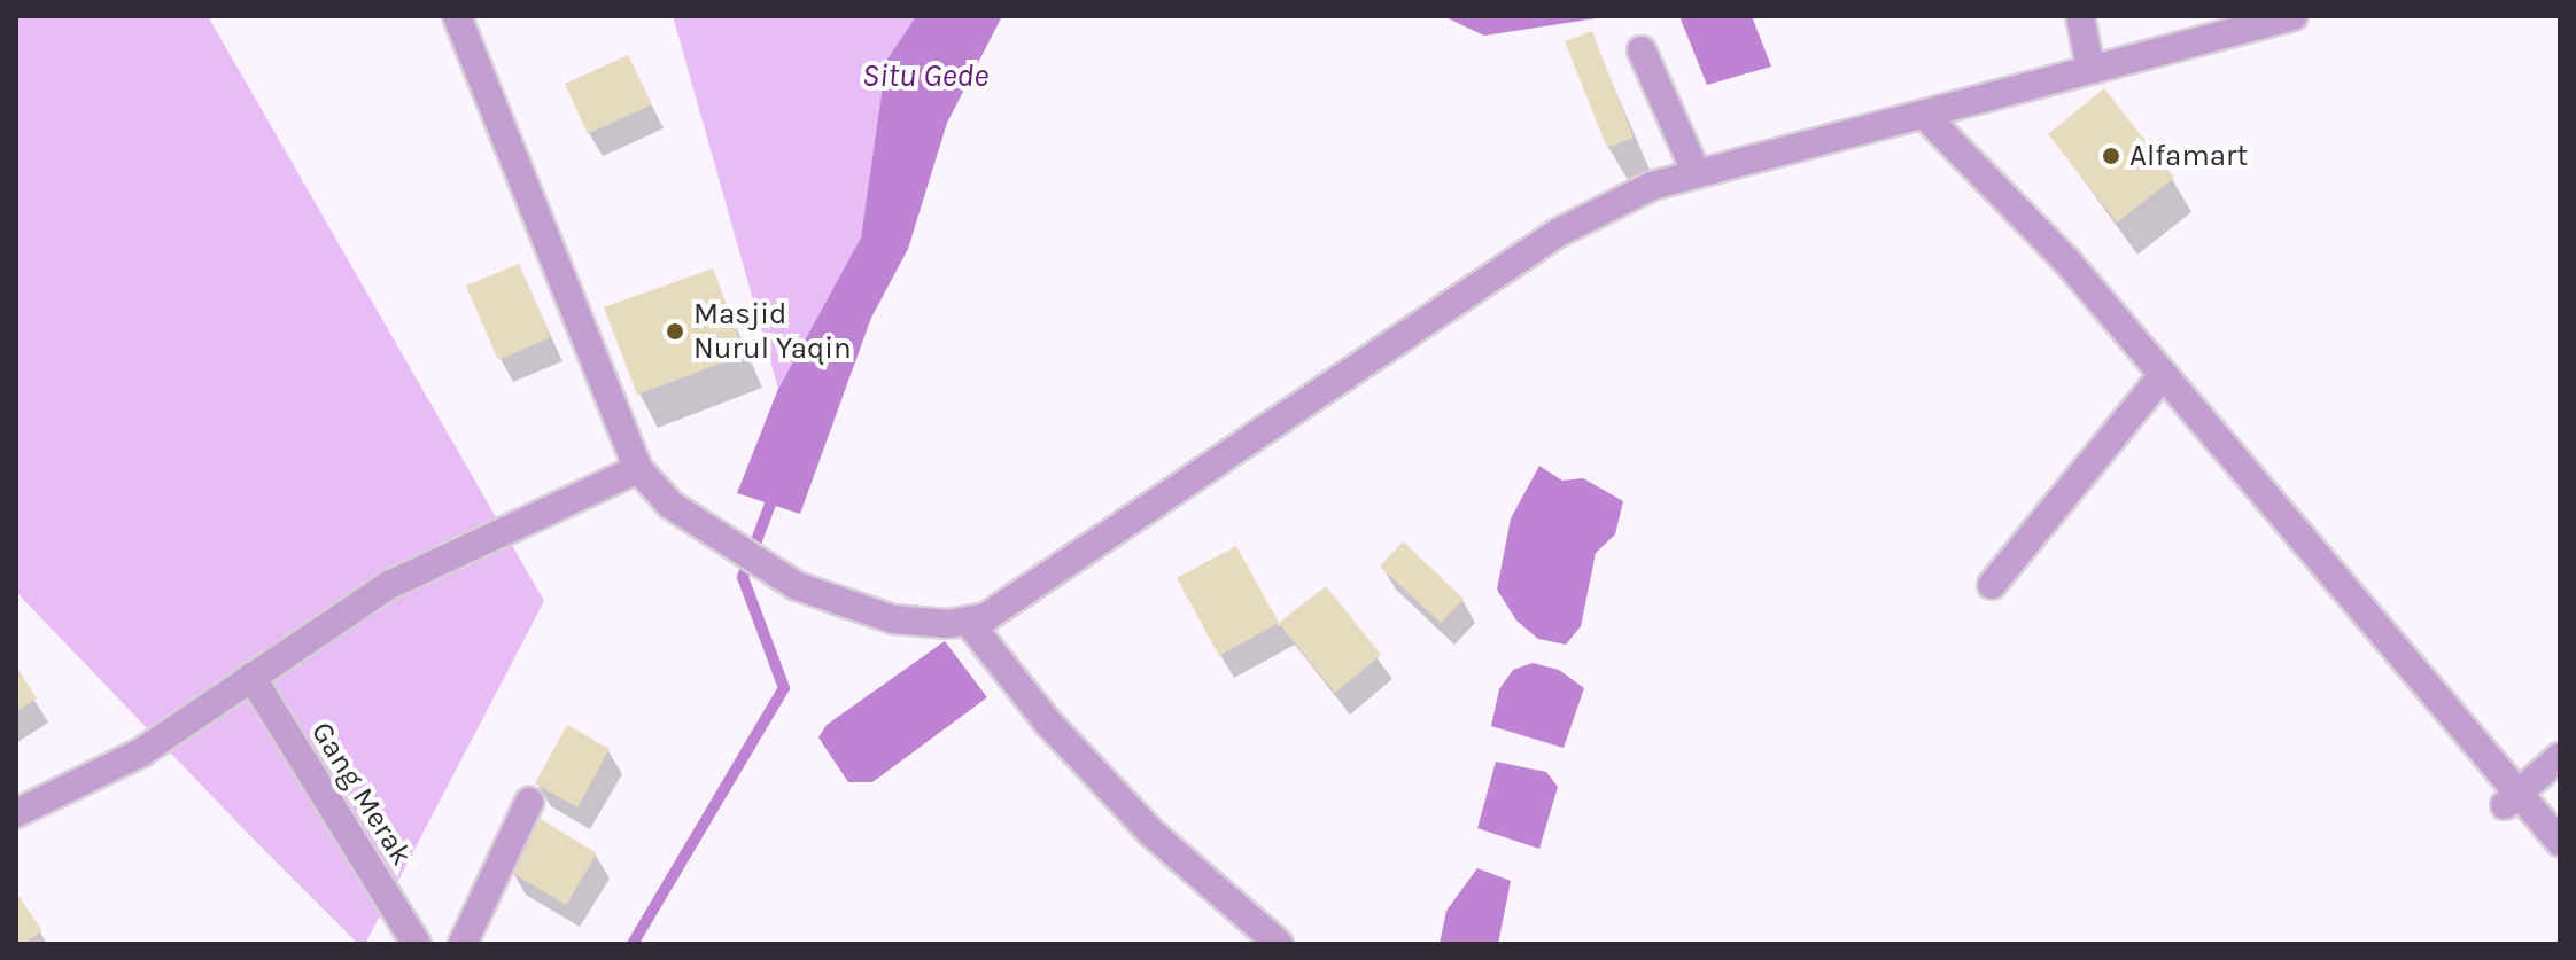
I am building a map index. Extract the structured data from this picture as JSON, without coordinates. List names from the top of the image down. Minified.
{"streets":{"street":["Gang Merak"]},"water":["Situ Gede"],"places":["Alfamart","Masjid Nurul Yaqin"]}
